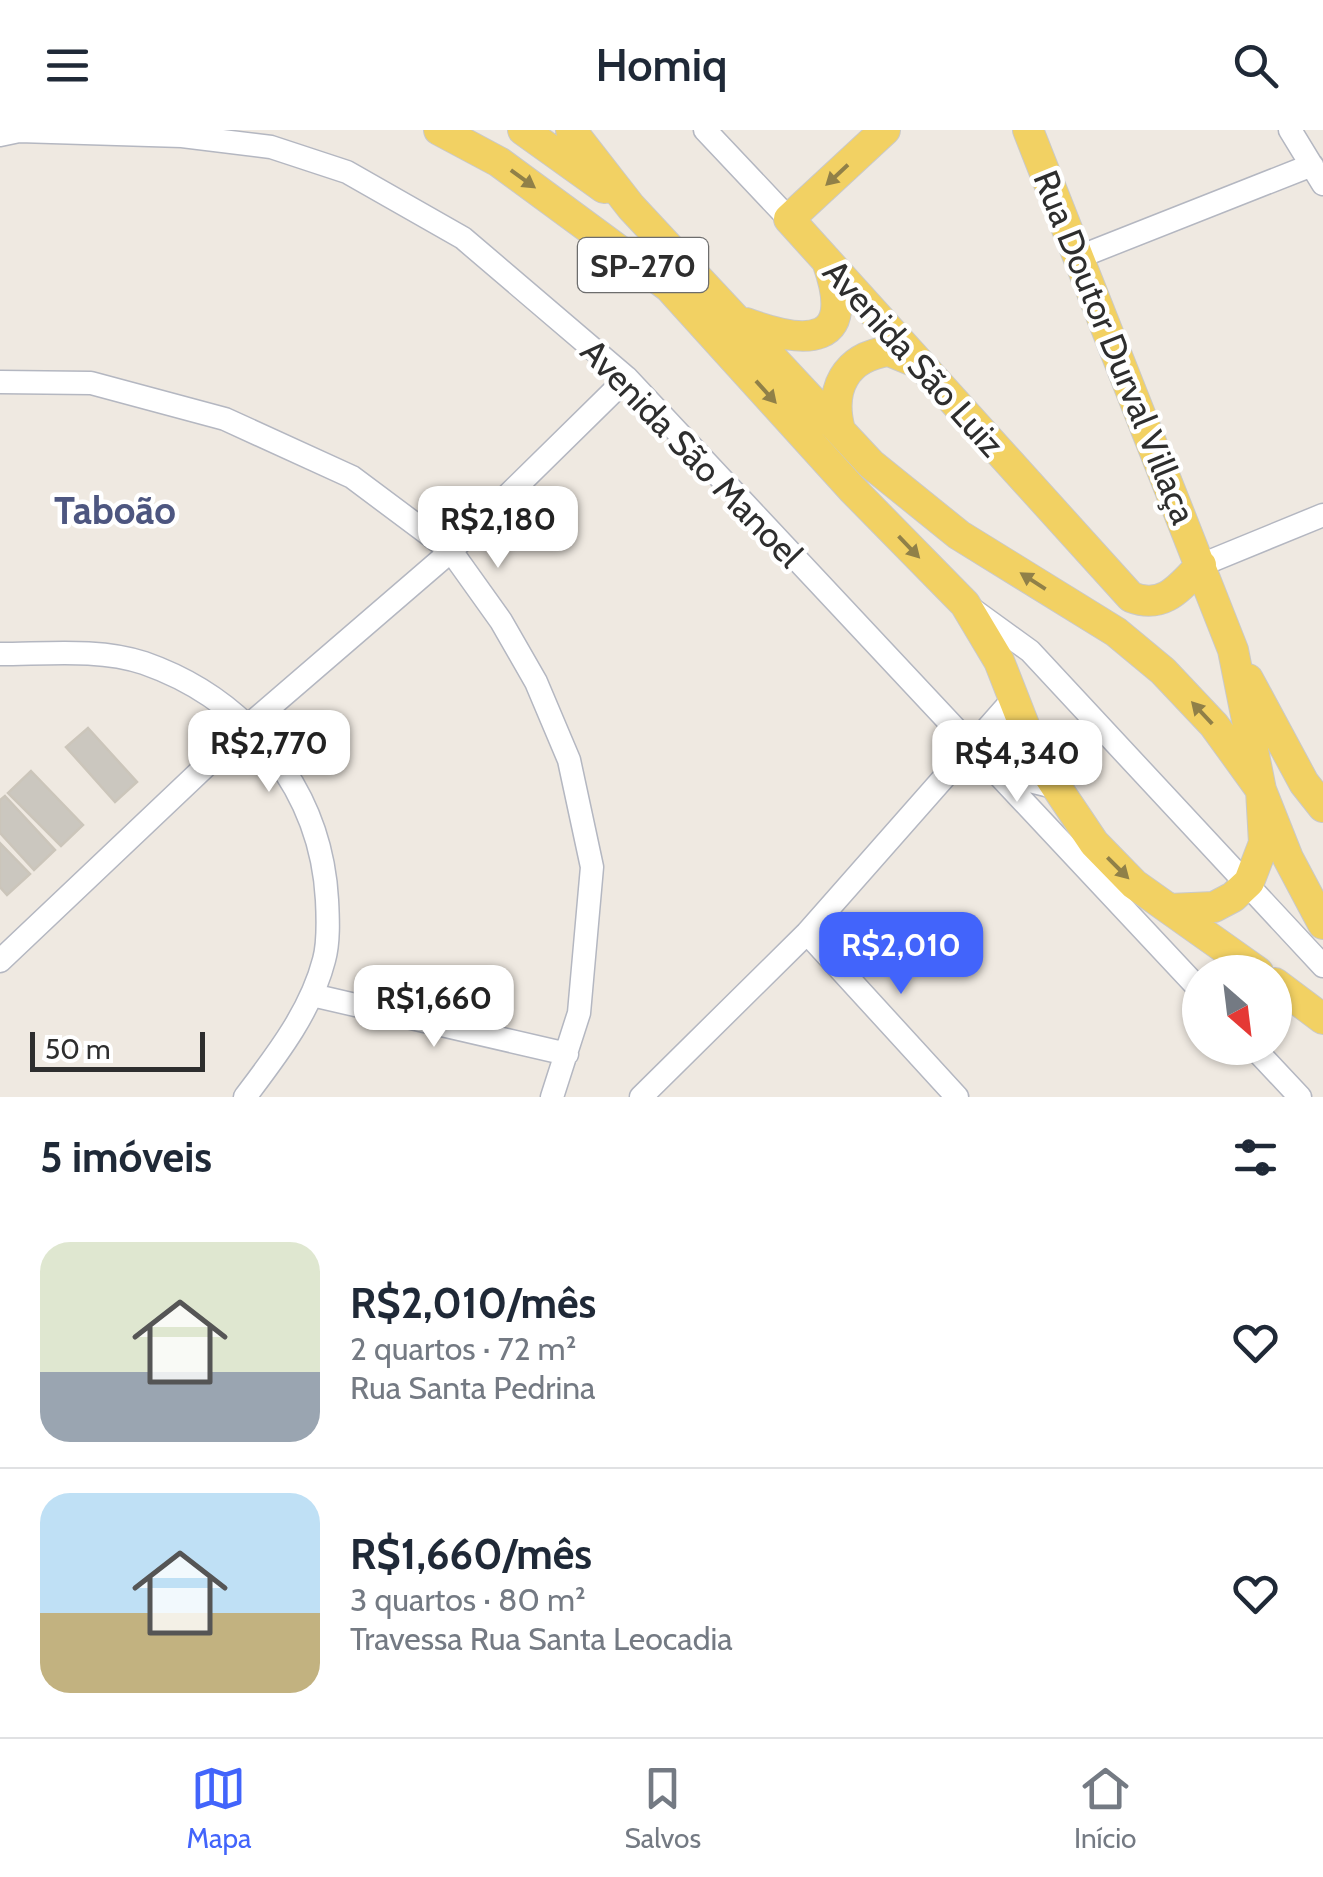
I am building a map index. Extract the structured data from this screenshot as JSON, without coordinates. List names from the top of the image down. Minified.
{"streets":{"main road":["SP-270","Rua Doutor Durval Villaça","Avenida São Luiz"],"street":["Avenida São Manoel"]},"crossings":[["Rua Doutor Durval Villaça","Avenida São Luiz"]],"districts":["Taboão"],"scale_bar":"50 m","north":"bottom right","page":{"header":"Homiq","price":["R$2,180","R$2,770","R$4,340","R$2,010","R$1,660"],"scale":"50 m","heading":"5 imóveis","list":[{"name":"R$2,010/mês","note":"2 quartos · 72 m² · Rua Santa Pedrina"},{"name":"R$1,660/mês","note":"3 quartos · 80 m² · Travessa Rua Santa Leocadia"}],"tabs":["Mapa","Salvos","Início"]}}
